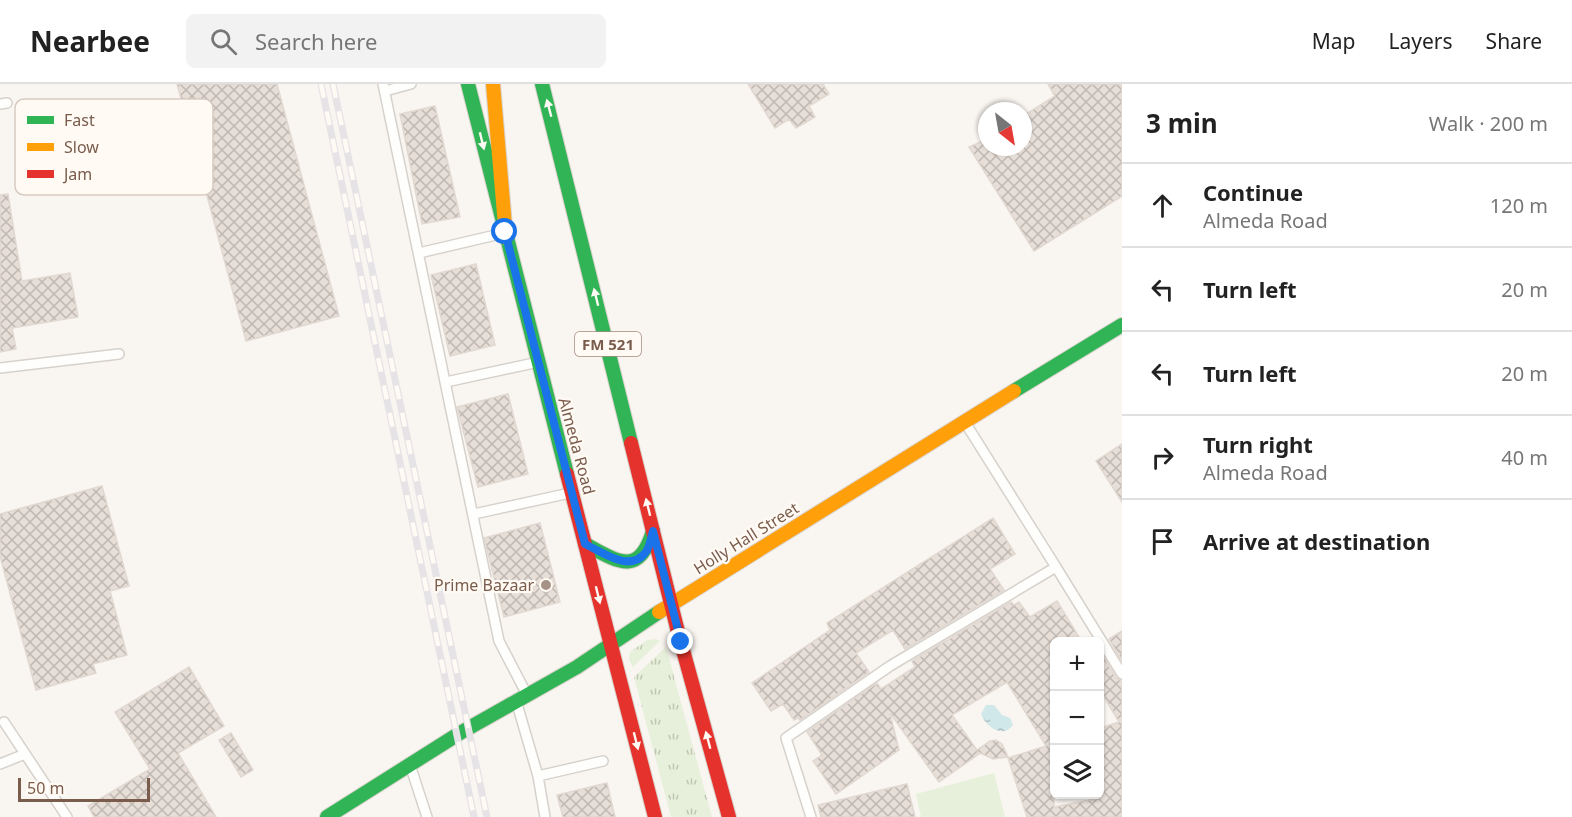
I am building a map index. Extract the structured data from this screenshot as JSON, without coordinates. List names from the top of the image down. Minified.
{"streets":{"main road":["FM 521","Almeda Road","Holly Hall Street"]},"crossings":[["FM 521","Holly Hall Street"],["Almeda Road","Holly Hall Street"]],"places":["Prime Bazaar"],"legend":["Fast","Slow","Jam"],"scale_bar":"50 m","north":"bottom right","page":{"header":"Nearbee","search":"Search here","nav":["Map","Layers","Share"],"heading":["3 min","Walk · 200 m"],"list":[["Continue","Almeda Road","120 m"],["Turn left","20 m"],["Turn left","20 m"],["Turn right","Almeda Road","40 m"],"Arrive at destination"],"map_buttons":["+","−"],"scale":"50 m"}}
